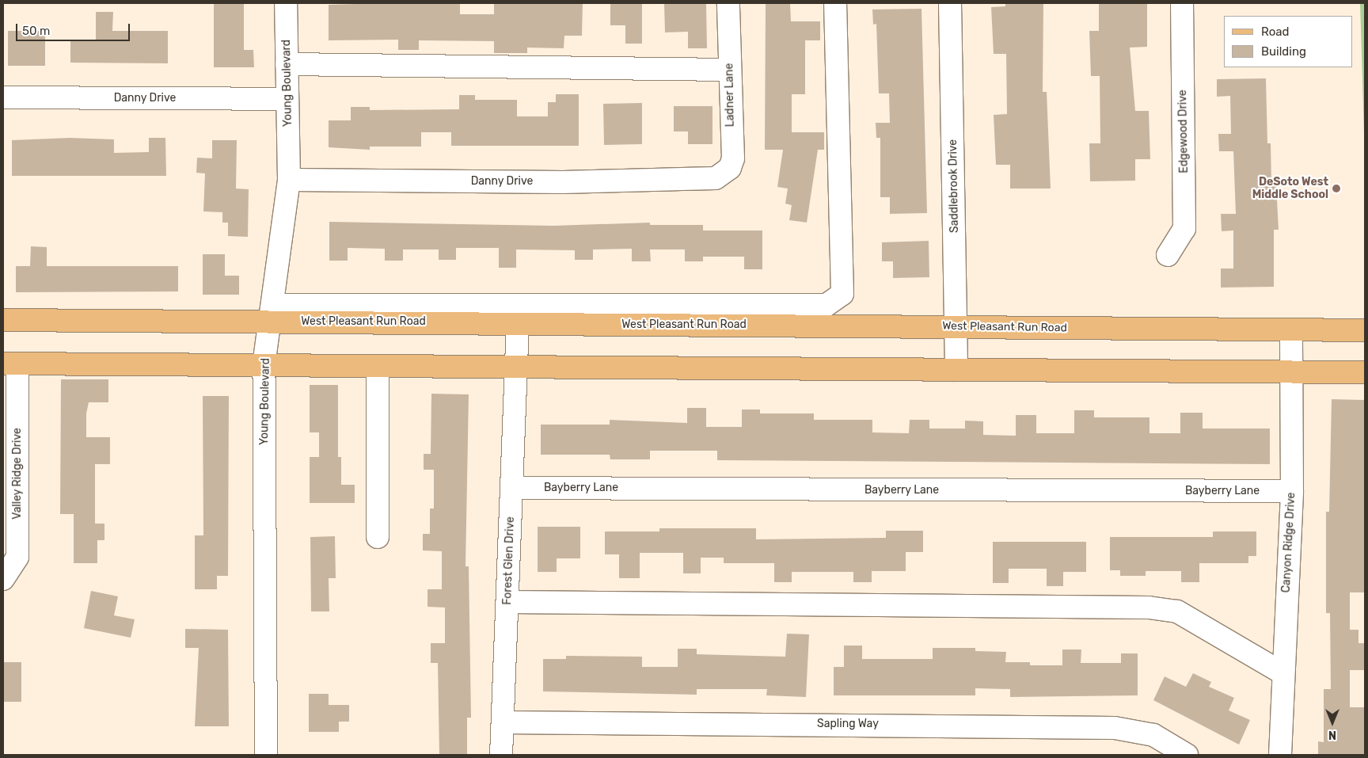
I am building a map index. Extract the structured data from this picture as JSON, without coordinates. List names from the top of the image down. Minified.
{"streets":{"main road":["West Pleasant Run Road"],"street":["Young Boulevard","Ladner Lane","Danny Drive","Edgewood Drive","Saddlebrook Drive","Valley Ridge Drive","Bayberry Lane","Canyon Ridge Drive","Forest Glen Drive","Sapling Way"]},"crossings":[["Young Boulevard","Danny Drive"],["Young Boulevard","West Pleasant Run Road"],["Ladner Lane","Danny Drive"],["Saddlebrook Drive","West Pleasant Run Road"],["West Pleasant Run Road","Canyon Ridge Drive"],["West Pleasant Run Road","Forest Glen Drive"],["Bayberry Lane","Canyon Ridge Drive"],["Bayberry Lane","Forest Glen Drive"],["Forest Glen Drive","Sapling Way"]],"places":["DeSoto West Middle School"],"legend":["Road","Building"],"scale_bar":"50 m","north":"bottom"}
